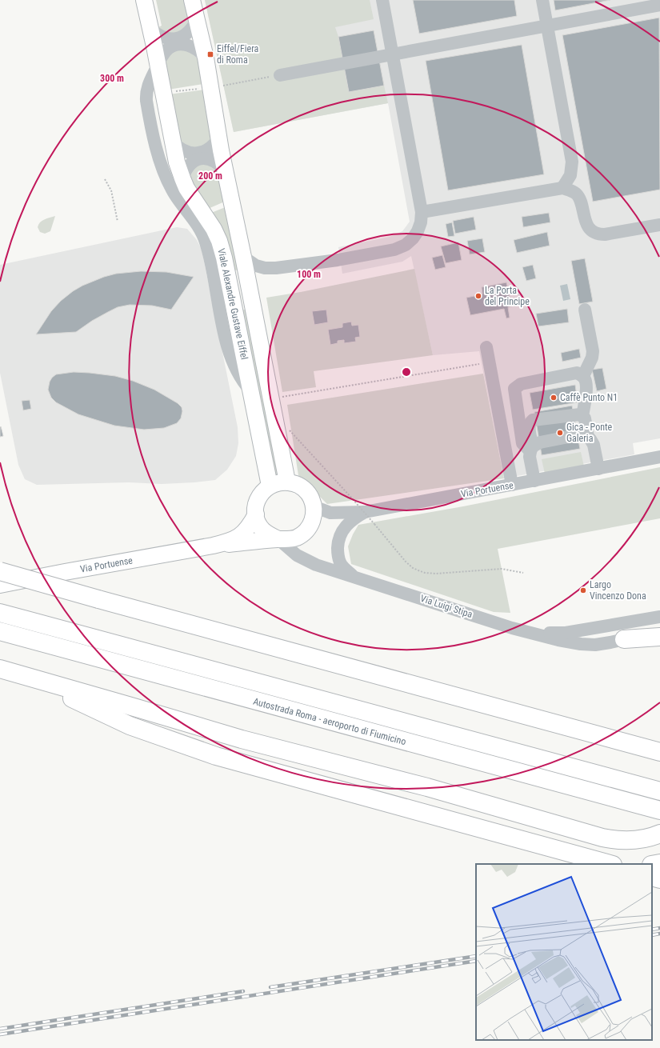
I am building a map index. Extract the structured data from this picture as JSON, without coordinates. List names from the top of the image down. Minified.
{"streets":{"highway":["Autostrada Roma - aeroporto di Fiumicino"],"main road":["Viale Alexandre Gustave Eiffel","Via Portuense"],"street":["Via Luigi Stipa"]},"crossings":[["Viale Alexandre Gustave Eiffel","Via Portuense"],["Viale Alexandre Gustave Eiffel","Via Luigi Stipa"],["Via Portuense","Via Luigi Stipa"]],"places":{"transit":["Eiffel/Fiera di Roma"],"other":["La Porta del Principe","Caffè Punto N1","Gica - Ponte Galeria","Largo Vincenzo Dona"]},"rings":["300 m","200 m","100 m"]}
